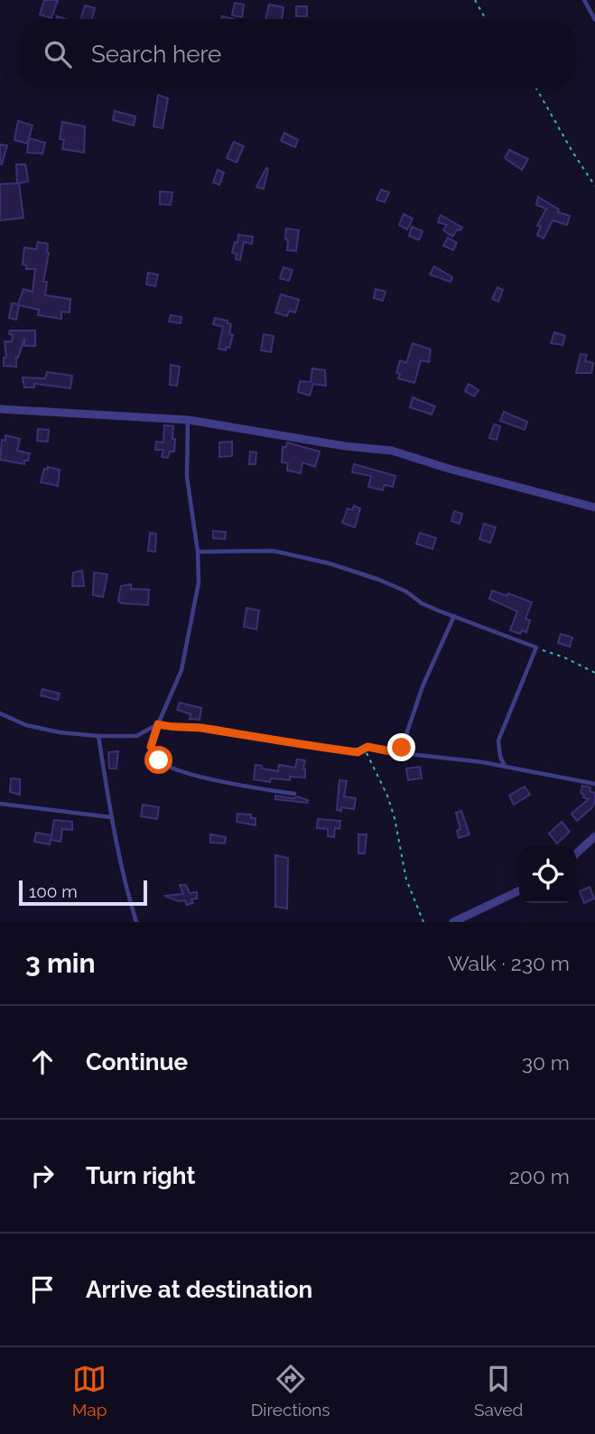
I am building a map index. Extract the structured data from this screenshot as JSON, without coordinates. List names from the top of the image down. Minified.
{"scale_bar":"100 m","page":{"search":"Search here","scale":"100 m","heading":["3 min","Walk · 230 m"],"list":[["Continue","30 m"],["Turn right","200 m"],"Arrive at destination"],"nav":["Map","Directions","Saved"]}}
